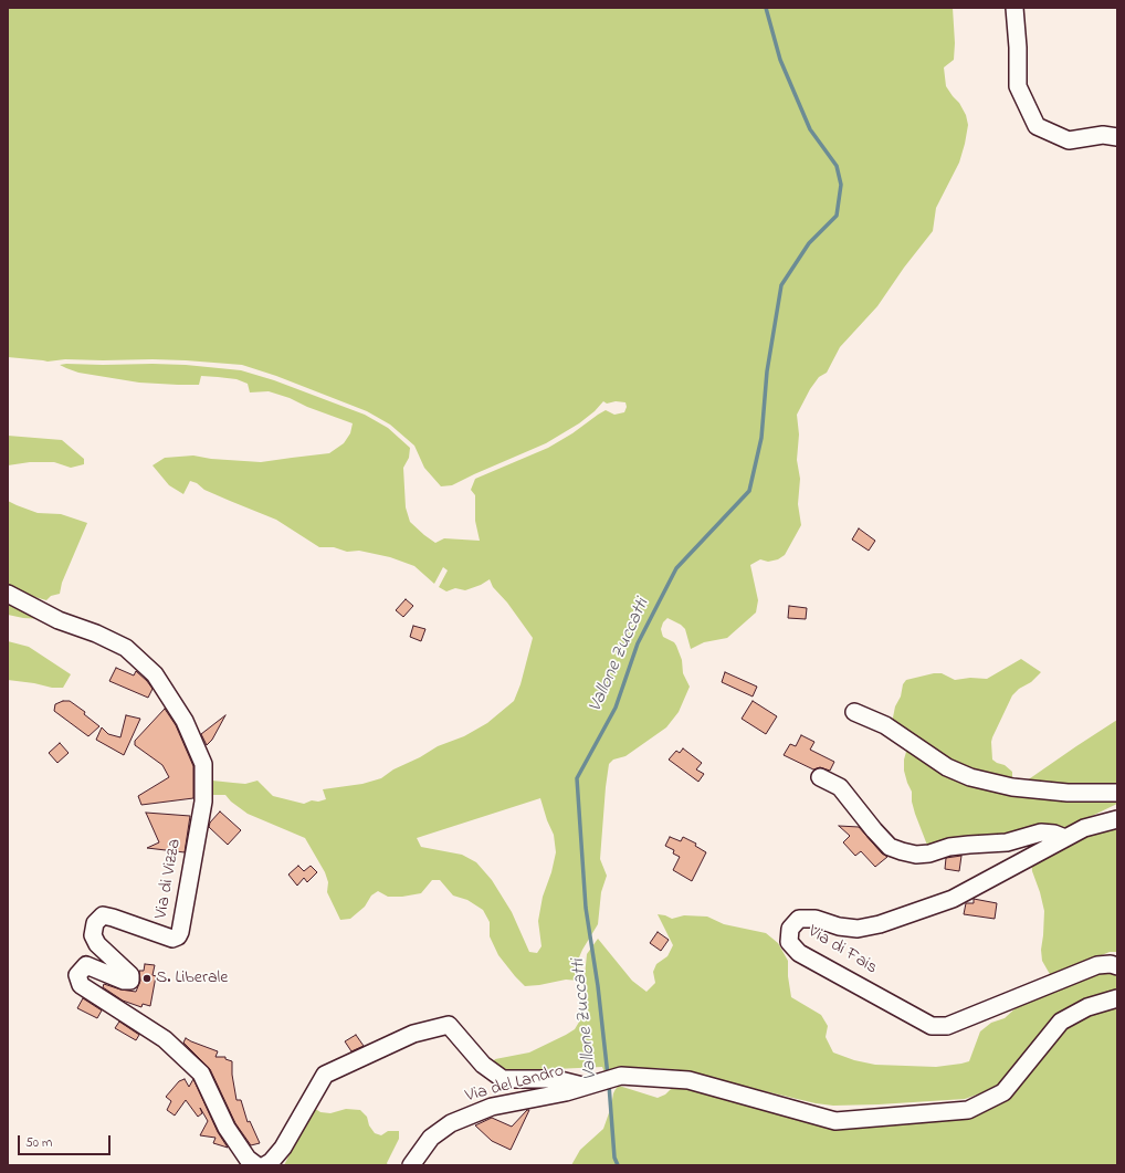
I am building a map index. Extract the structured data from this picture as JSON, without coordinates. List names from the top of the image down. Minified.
{"streets":{"street":["Via di Vizza","Via di Fais","Via del Landro"]},"water":["Vallone Zuccatti"],"places":["S. Liberale"],"scale_bar":"50 m"}
